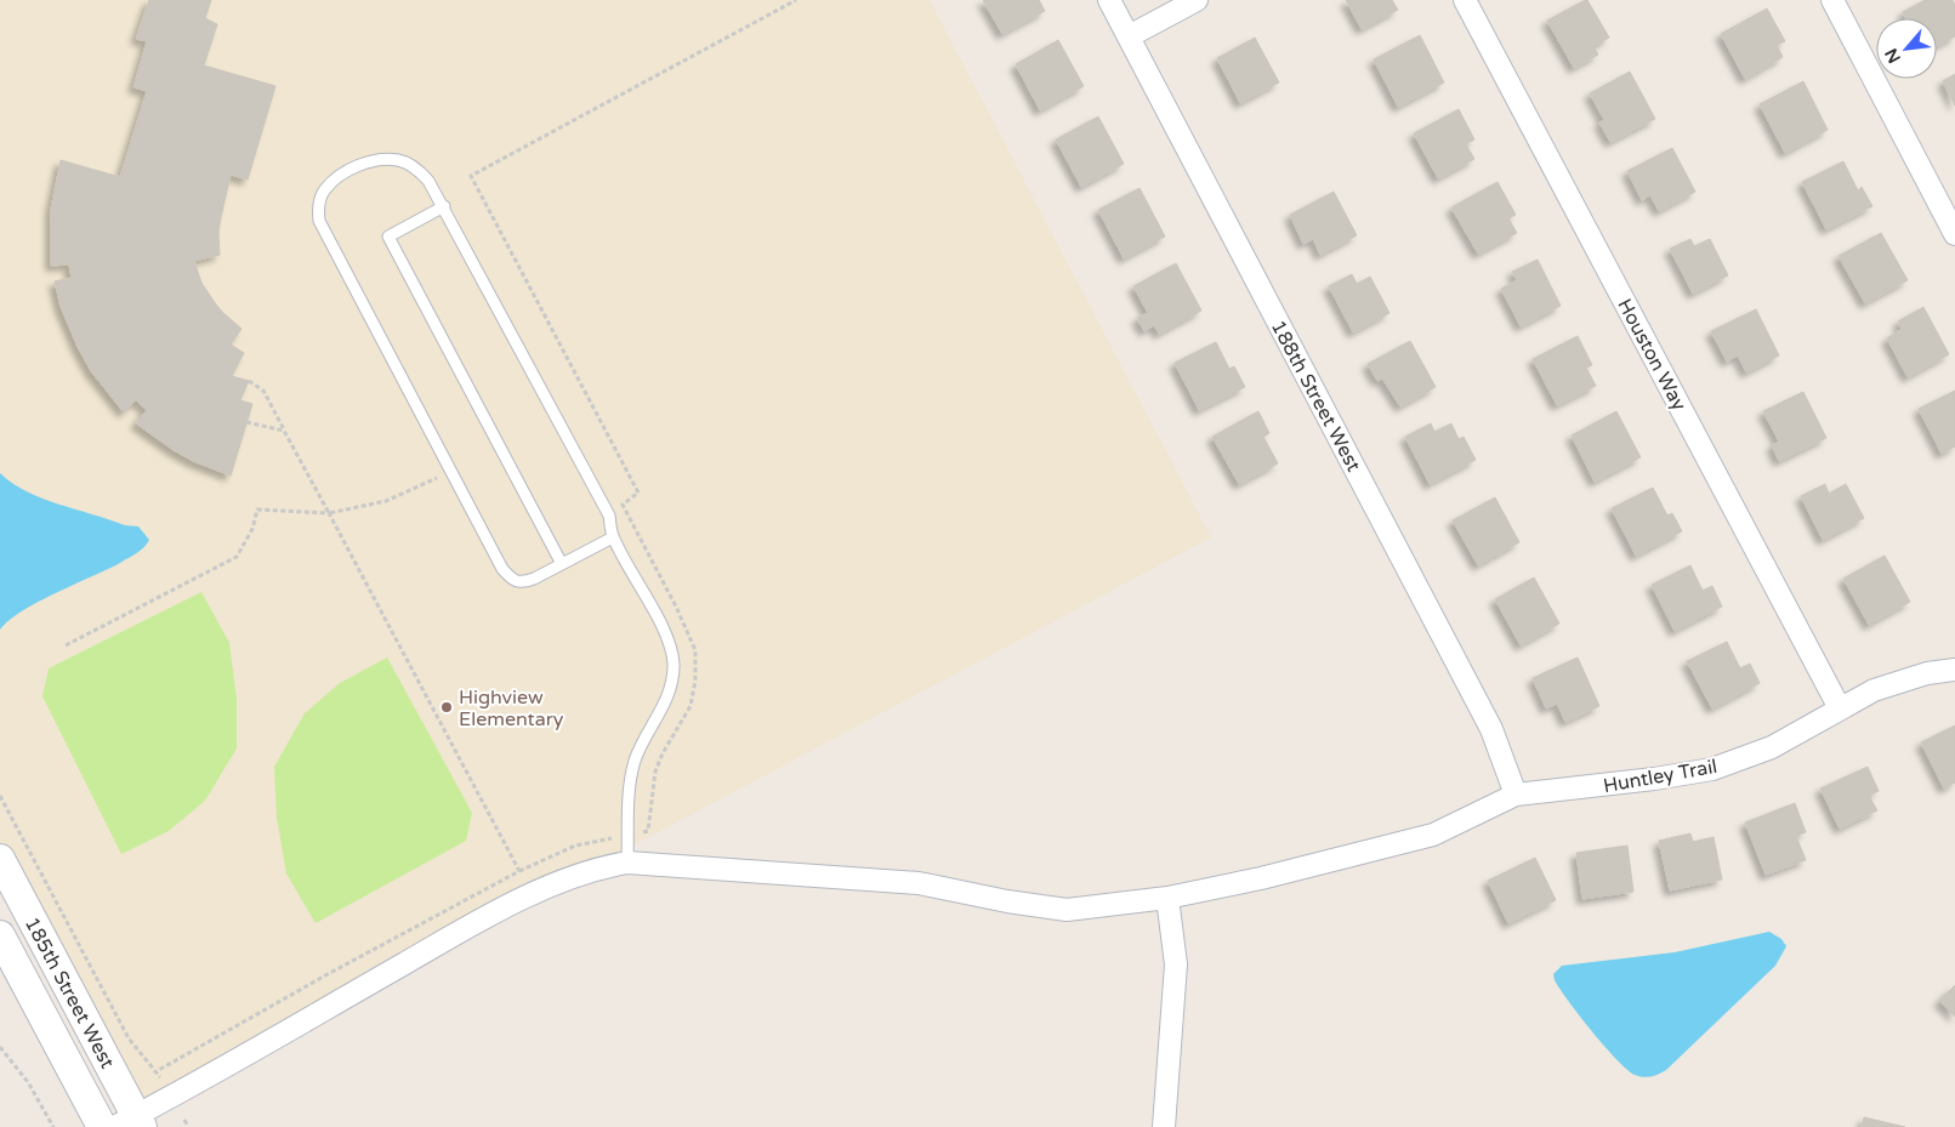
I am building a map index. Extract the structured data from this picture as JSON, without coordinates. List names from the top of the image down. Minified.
{"streets":{"street":["Houston Way","188th Street West","Huntley Trail","185th Street West"]},"crossings":[["Houston Way","Huntley Trail"],["188th Street West","Huntley Trail"],["Huntley Trail","185th Street West"]],"places":["Highview Elementary"],"north":"bottom left"}
